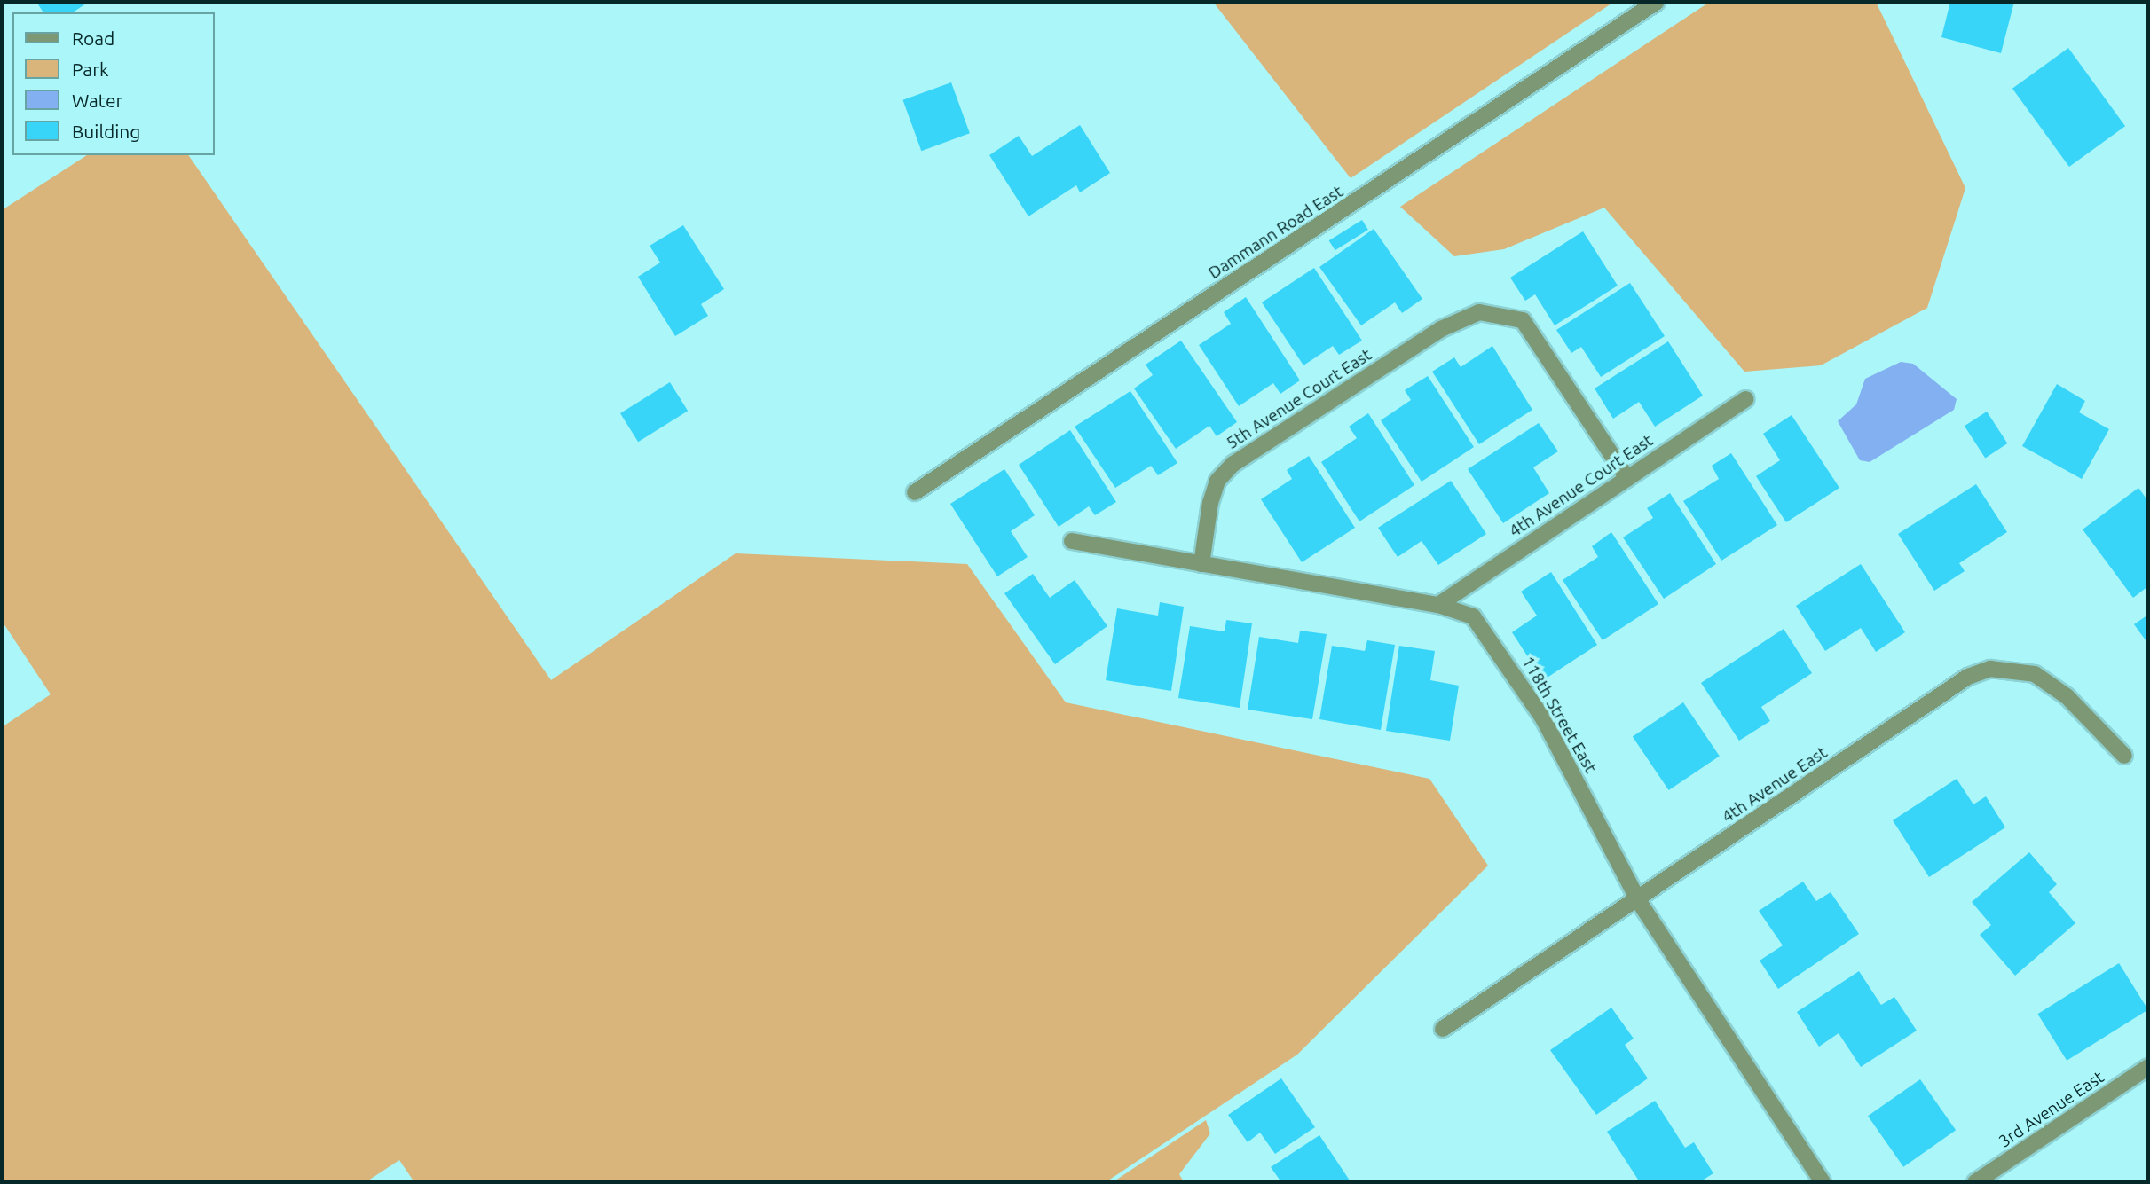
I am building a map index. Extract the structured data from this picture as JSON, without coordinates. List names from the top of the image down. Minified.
{"streets":{"street":["Dammann Road East","5th Avenue Court East","4th Avenue Court East","118th Street East","4th Avenue East","3rd Avenue East"]},"crossings":[["5th Avenue Court East","4th Avenue Court East"],["5th Avenue Court East","118th Street East"],["4th Avenue Court East","118th Street East"],["118th Street East","4th Avenue East"]],"legend":["Road","Park","Water","Building"]}
